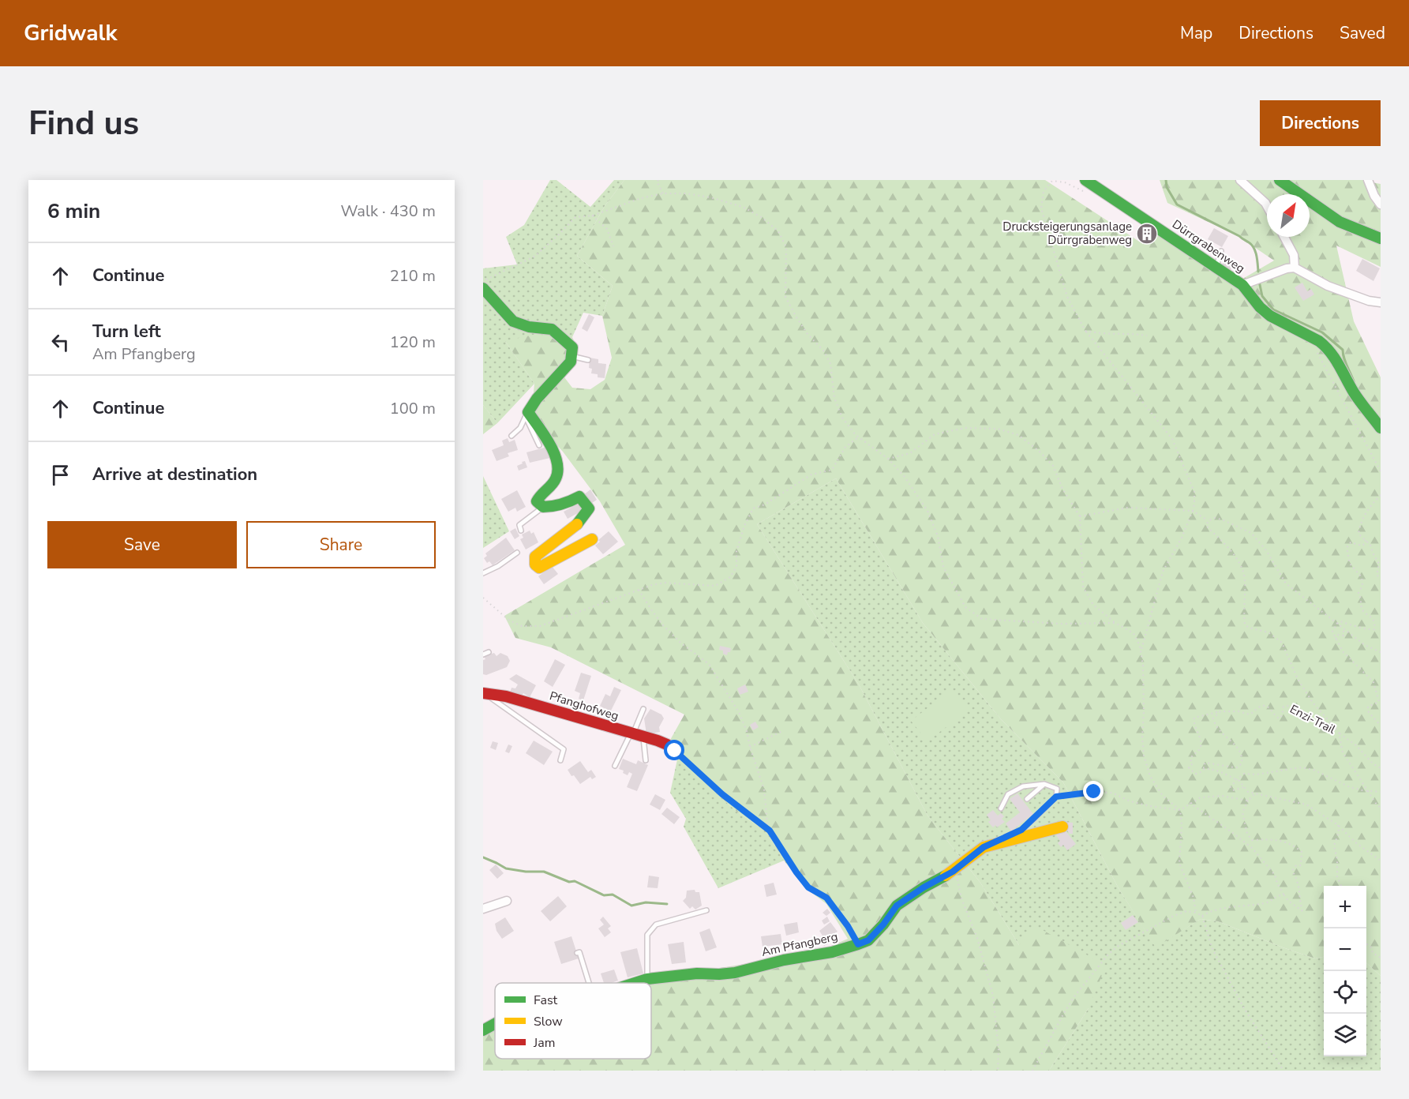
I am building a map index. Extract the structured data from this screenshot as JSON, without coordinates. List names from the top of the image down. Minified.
{"streets":{"street":["Dürrgrabenweg","Pfanghofweg","Am Pfangberg"],"path":["Enzi-Trail"]},"places":{"building":["Drucksteigerungsanlage Dürrgrabenweg"]},"legend":["Fast","Slow","Jam"],"north":"top right","page":{"header":"Gridwalk","nav":["Map","Directions","Saved"],"buttons":["Directions",["Save","Share"]],"title":"Find us","heading":["6 min","Walk · 430 m"],"list":[["Continue","210 m"],["Turn left","Am Pfangberg","120 m"],["Continue","100 m"],"Arrive at destination"],"map_buttons":["+","−"]}}
